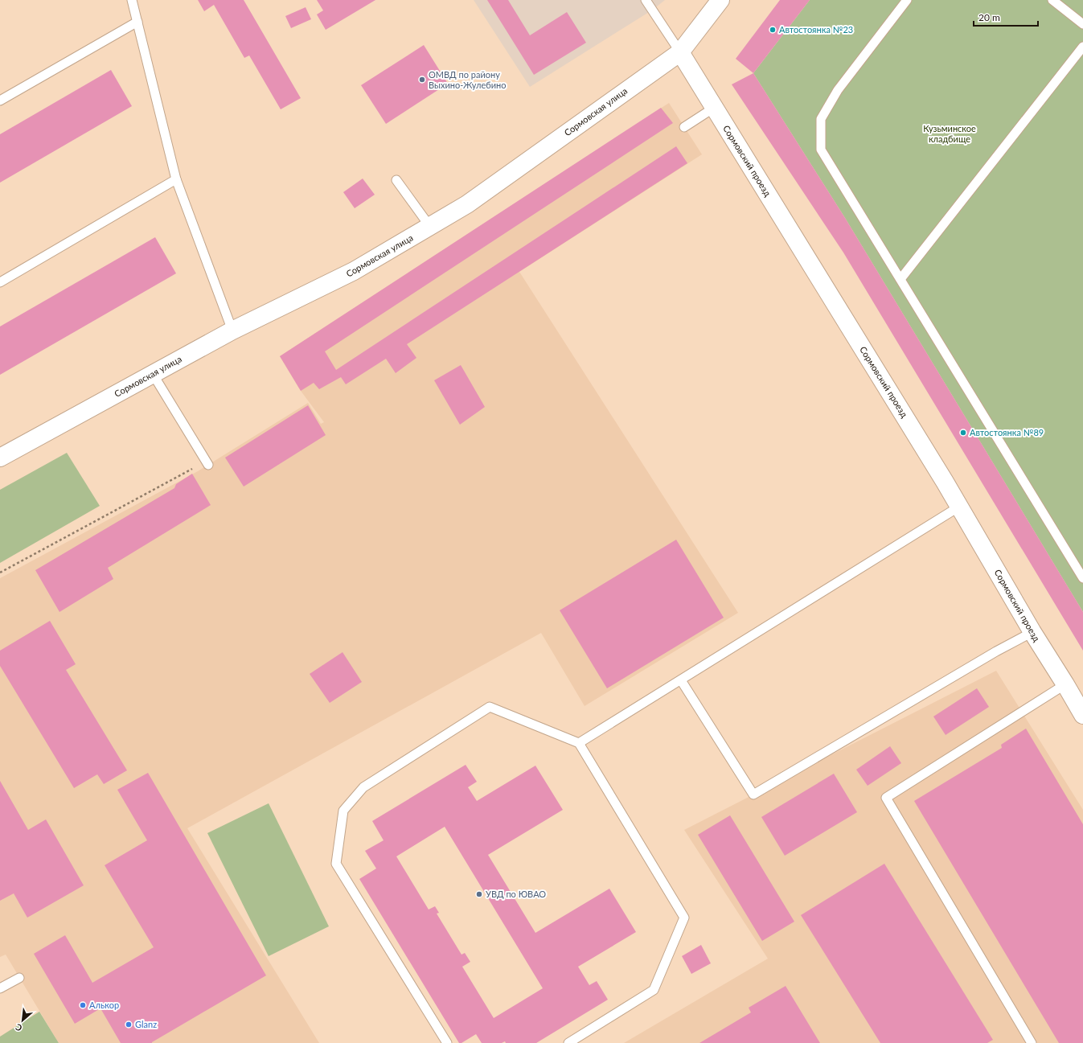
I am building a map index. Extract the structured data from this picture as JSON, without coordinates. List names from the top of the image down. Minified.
{"streets":{"street":["Сормовская улица","Сормовский проезд"]},"crossings":[["Сормовская улица","Сормовский проезд"]],"parks":["Кузьминское кладбище"],"places":["Автостоянка №23","ОМВД по району Выхино-Жулебино","Автостоянка №89","УВД по ЮВАО","Алькор","Glanz"],"scale_bar":"20 m","north":"bottom left"}
